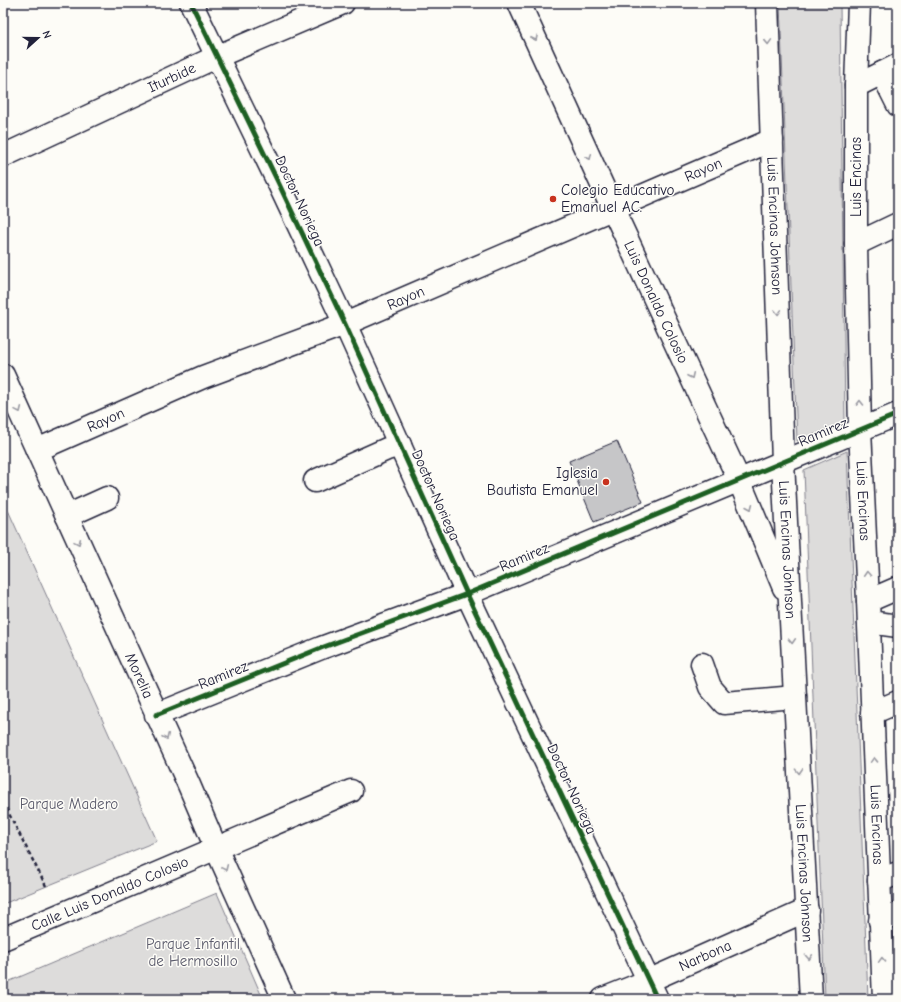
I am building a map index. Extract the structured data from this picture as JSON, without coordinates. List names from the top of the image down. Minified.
{"streets":{"street":["Iturbide","Rayon","Luis Encinas","Doctor Noriega","Luis Encinas Johnson","Luis Donaldo Colosio","Ramirez","Morelia","Calle Luis Donaldo Colosio","Narbona"]},"crossings":[["Iturbide","Doctor Noriega"],["Rayon","Doctor Noriega"],["Rayon","Luis Encinas Johnson"],["Rayon","Luis Donaldo Colosio"],["Rayon","Morelia"],["Luis Encinas","Ramirez"],["Doctor Noriega","Ramirez"],["Doctor Noriega","Narbona"],["Luis Encinas Johnson","Luis Donaldo Colosio"],["Luis Encinas Johnson","Ramirez"],["Luis Encinas Johnson","Narbona"],["Luis Donaldo Colosio","Ramirez"],["Ramirez","Morelia"],["Morelia","Calle Luis Donaldo Colosio"]],"one_way":["Luis Encinas","Luis Encinas Johnson","Luis Donaldo Colosio","Morelia"],"parks":["Parque Madero","Parque Infantil de Hermosillo"],"places":["Colegio Educativo Emanuel AC.","Iglesia Bautista Emanuel"],"north":"right"}
